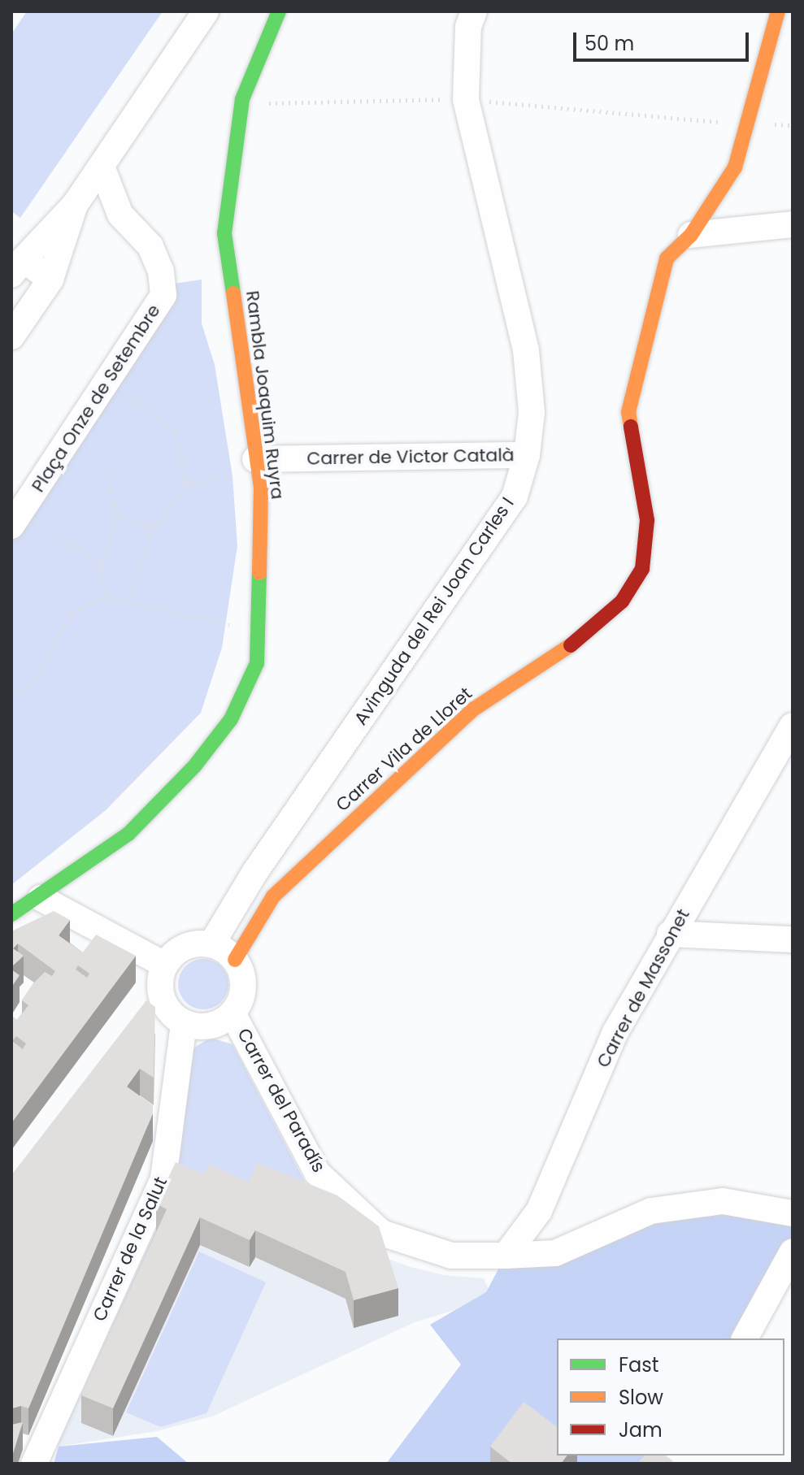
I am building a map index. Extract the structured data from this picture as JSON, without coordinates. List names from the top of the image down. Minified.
{"streets":{"street":["Rambla Joaquim Ruyra","Plaça Onze de Setembre","Carrer de Victor Català","Avinguda del Rei Joan Carles I","Carrer Vila de Lloret","Carrer de Massonet","Carrer del Paradís","Carrer de la Salut"]},"crossings":[["Rambla Joaquim Ruyra","Carrer de Victor Català"],["Carrer de Victor Català","Avinguda del Rei Joan Carles I"],["Avinguda del Rei Joan Carles I","Carrer Vila de Lloret"],["Avinguda del Rei Joan Carles I","Carrer del Paradís"],["Avinguda del Rei Joan Carles I","Carrer de la Salut"],["Carrer Vila de Lloret","Carrer del Paradís"],["Carrer Vila de Lloret","Carrer de la Salut"],["Carrer de Massonet","Carrer del Paradís"],["Carrer del Paradís","Carrer de la Salut"]],"legend":["Fast","Slow","Jam"],"scale_bar":"50 m"}
